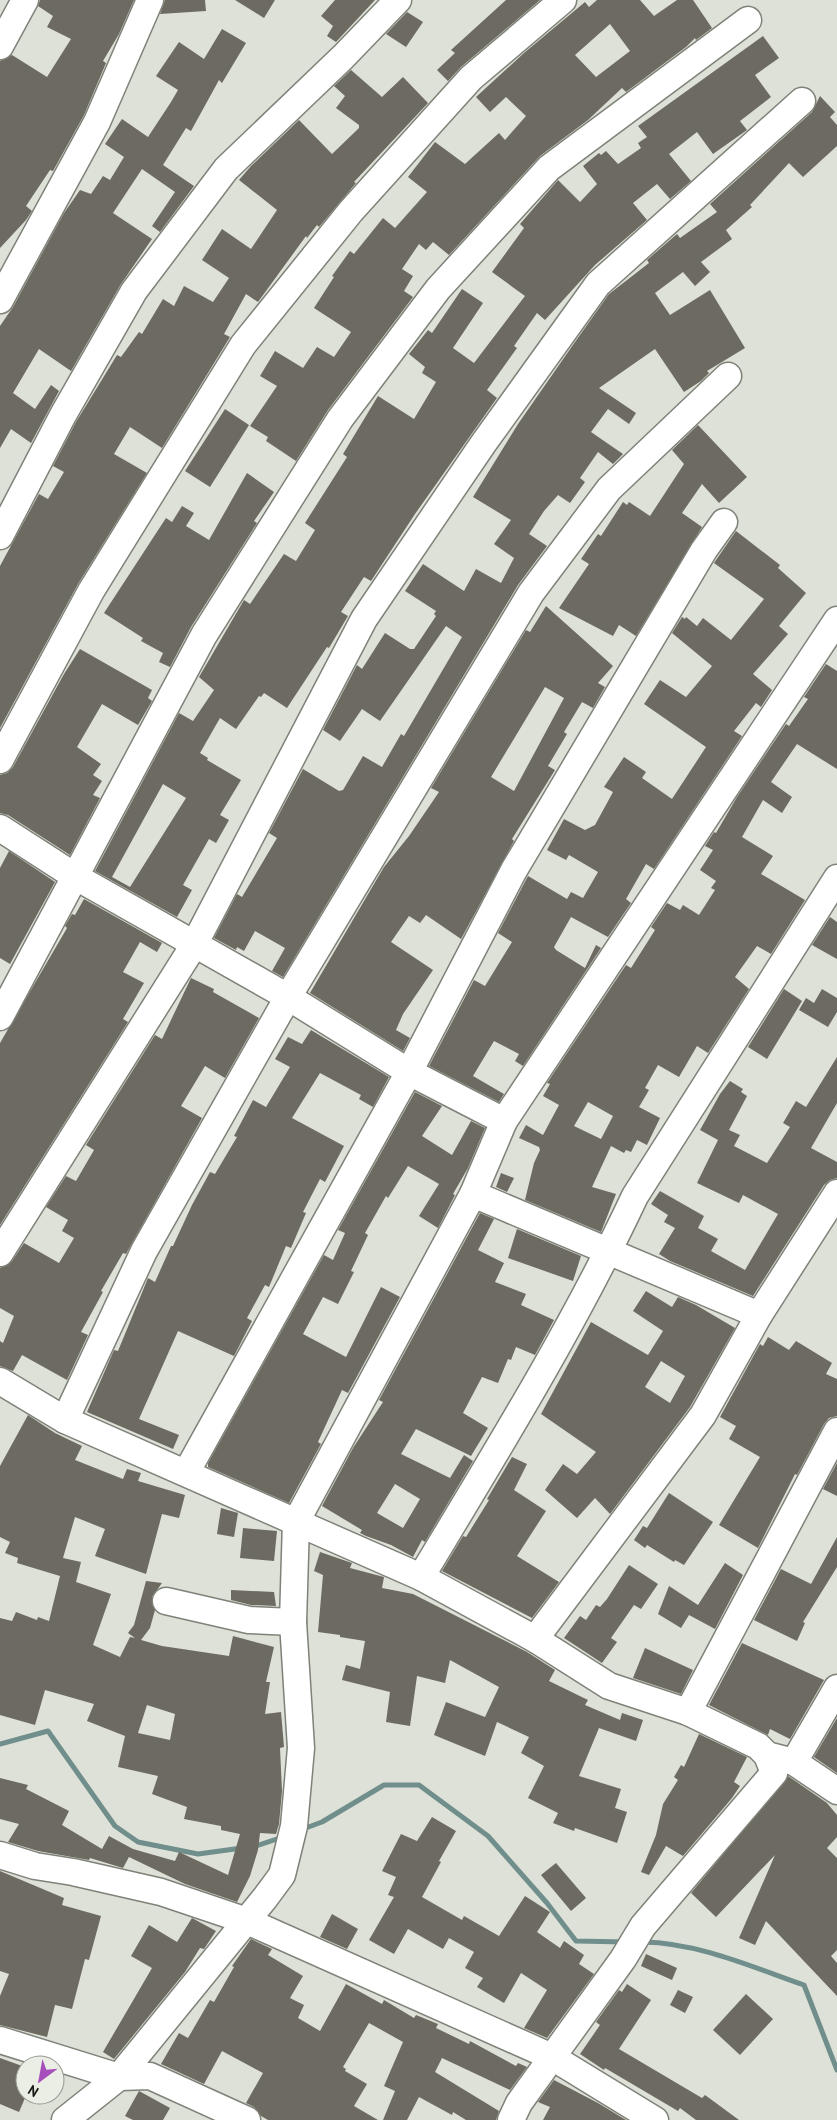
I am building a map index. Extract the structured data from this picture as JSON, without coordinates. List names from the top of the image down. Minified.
{"north":"bottom left"}
